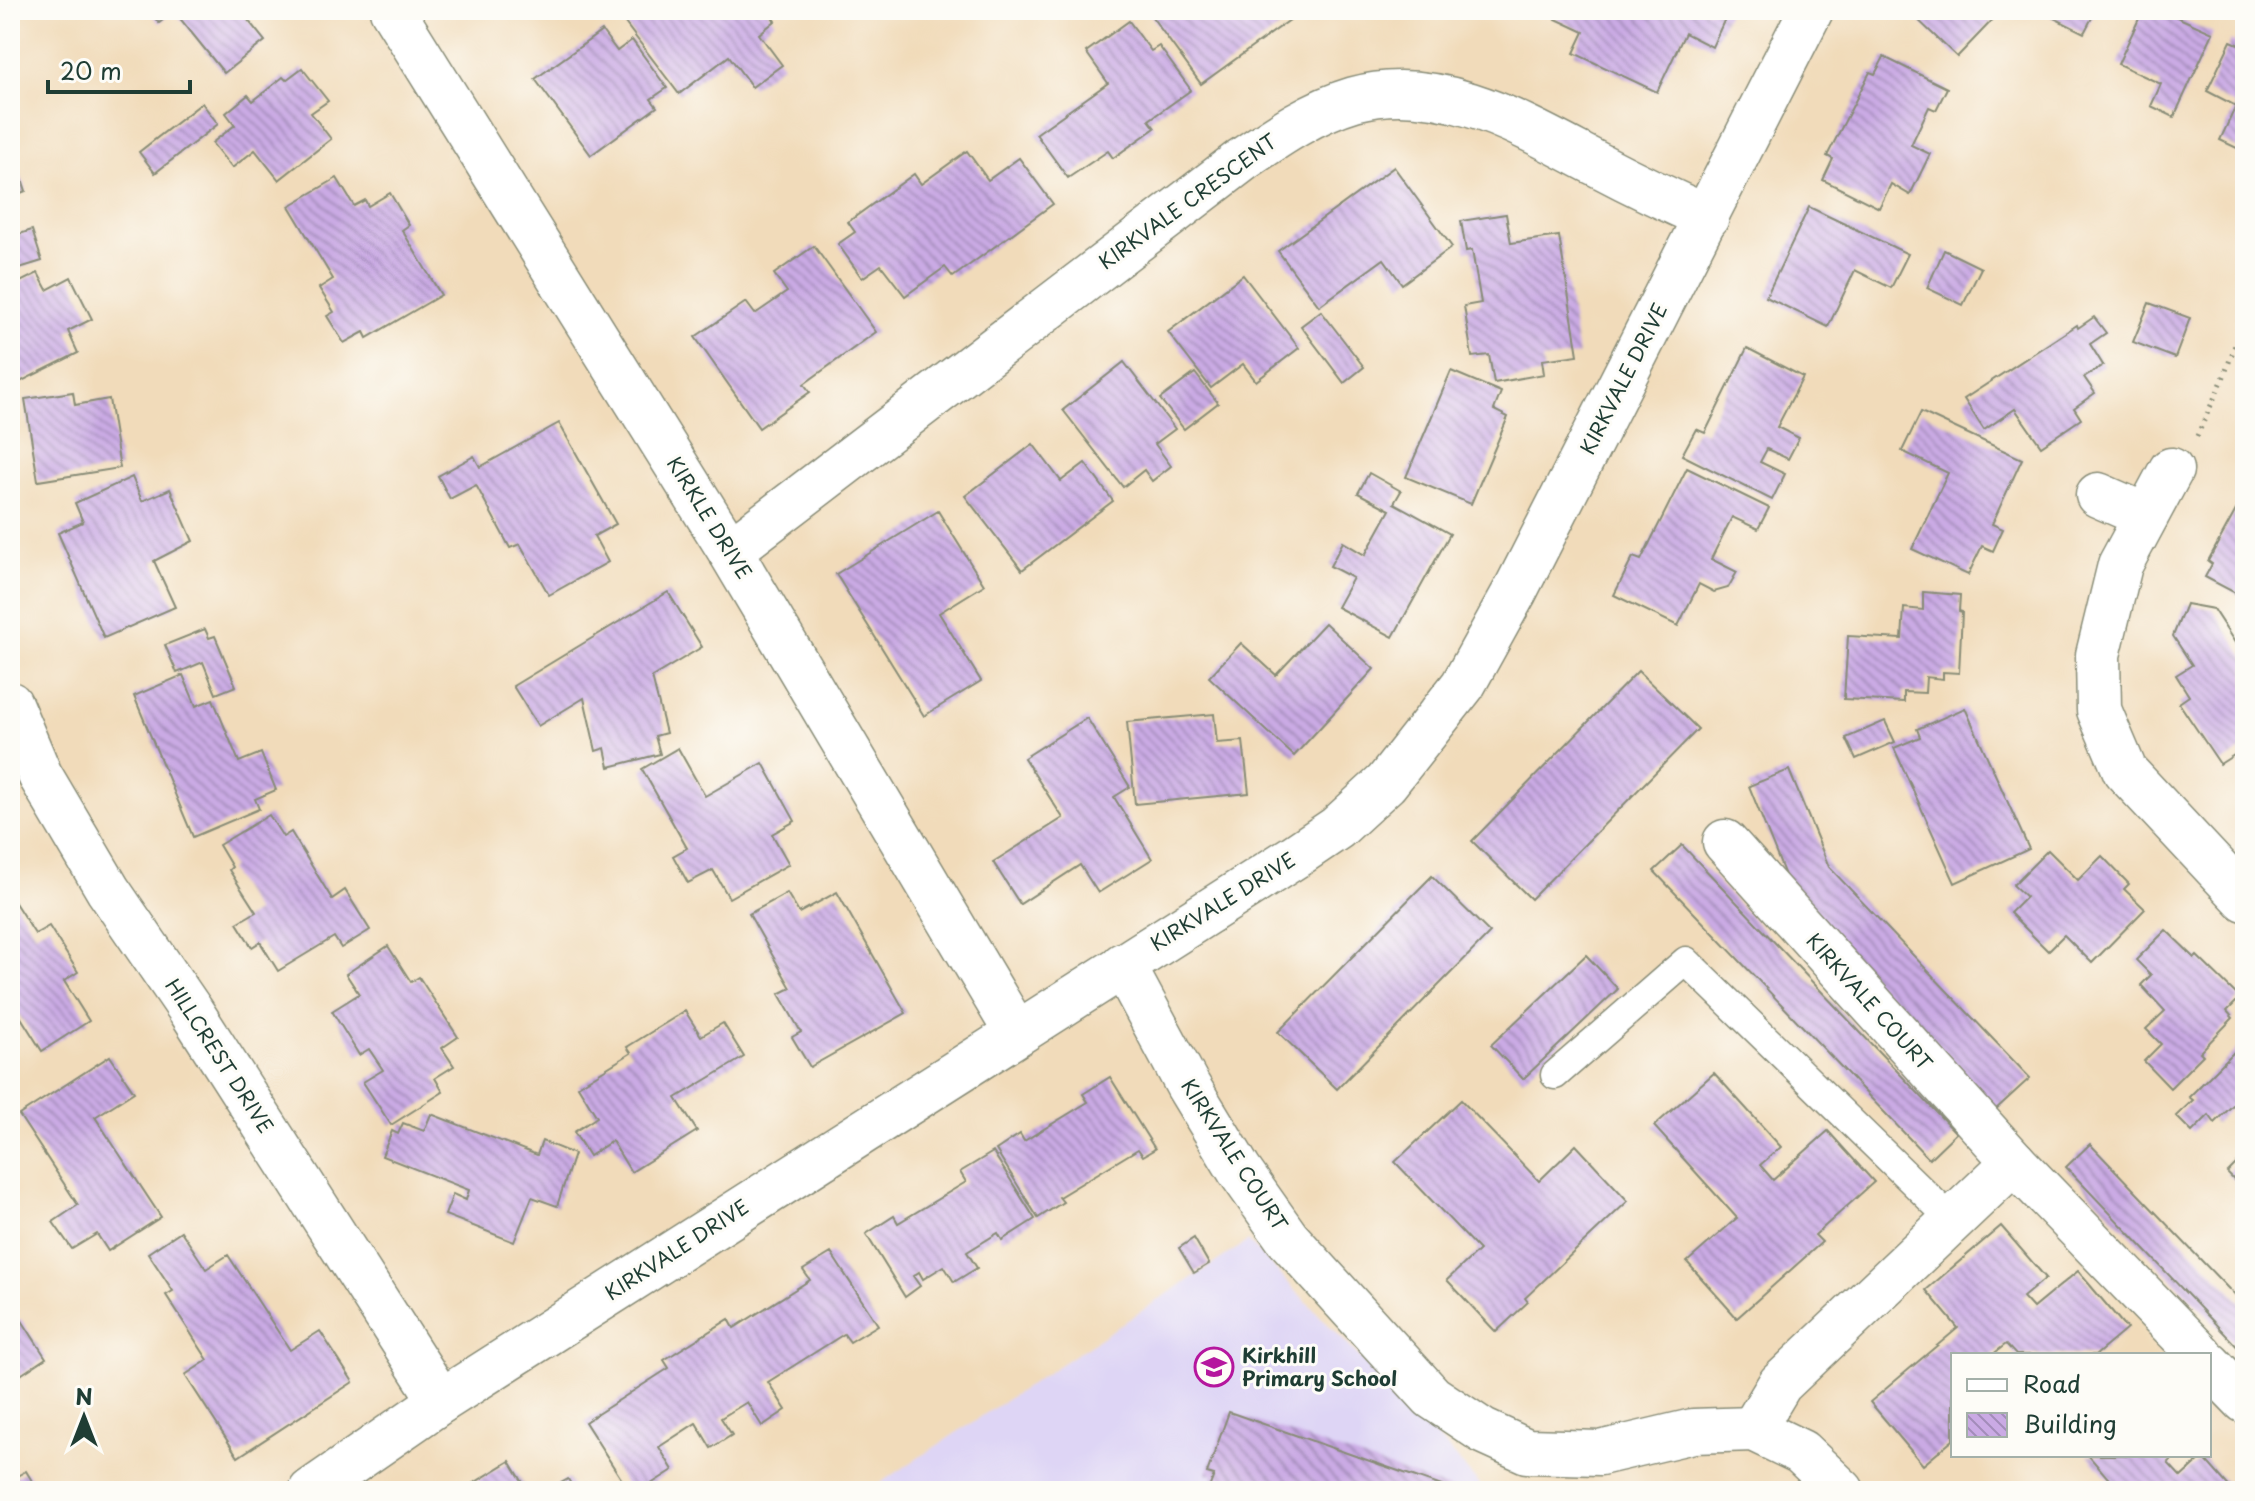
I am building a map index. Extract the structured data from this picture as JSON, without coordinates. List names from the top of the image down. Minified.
{"streets":{"street":["KIRKVALE CRESCENT","KIRKVALE DRIVE","KIRKLE DRIVE","KIRKVALE COURT","HILLCREST DRIVE"]},"crossings":[["KIRKVALE CRESCENT","KIRKVALE DRIVE"],["KIRKVALE CRESCENT","KIRKLE DRIVE"],["KIRKVALE DRIVE","KIRKLE DRIVE"],["KIRKVALE DRIVE","KIRKVALE COURT"],["KIRKVALE DRIVE","HILLCREST DRIVE"]],"places":{"school or university":["Kirkhill Primary School"]},"legend":["Road","Building"],"scale_bar":"20 m","north":"top"}
